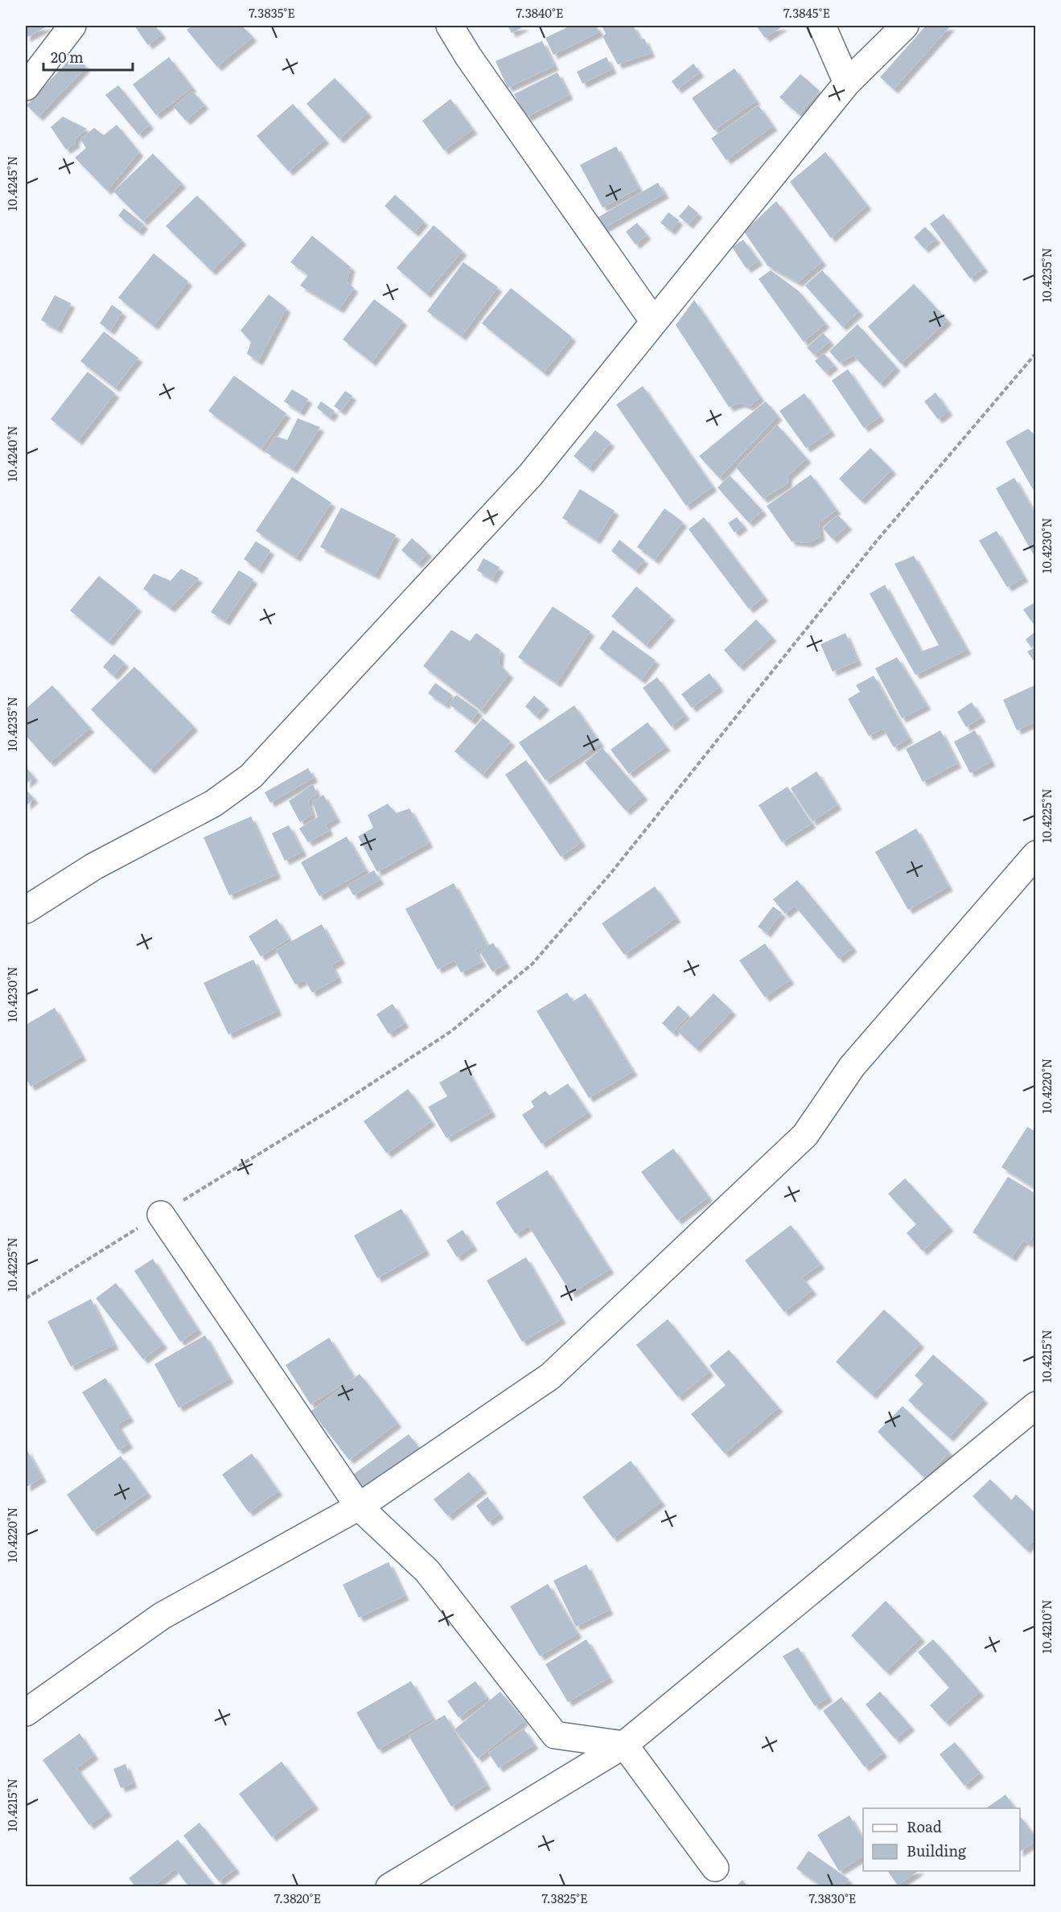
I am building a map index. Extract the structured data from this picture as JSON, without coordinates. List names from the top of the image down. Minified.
{"legend":["Road","Building"],"scale_bar":"20 m","coordinates":["7.3835°E","7.3840°E","7.3845°E","10.4245°N","10.4235°N","10.4240°N","10.4230°N","10.4225°N","10.4220°N","10.4215°N","10.4210°N","7.3820°E","7.3825°E","7.3830°E"]}
